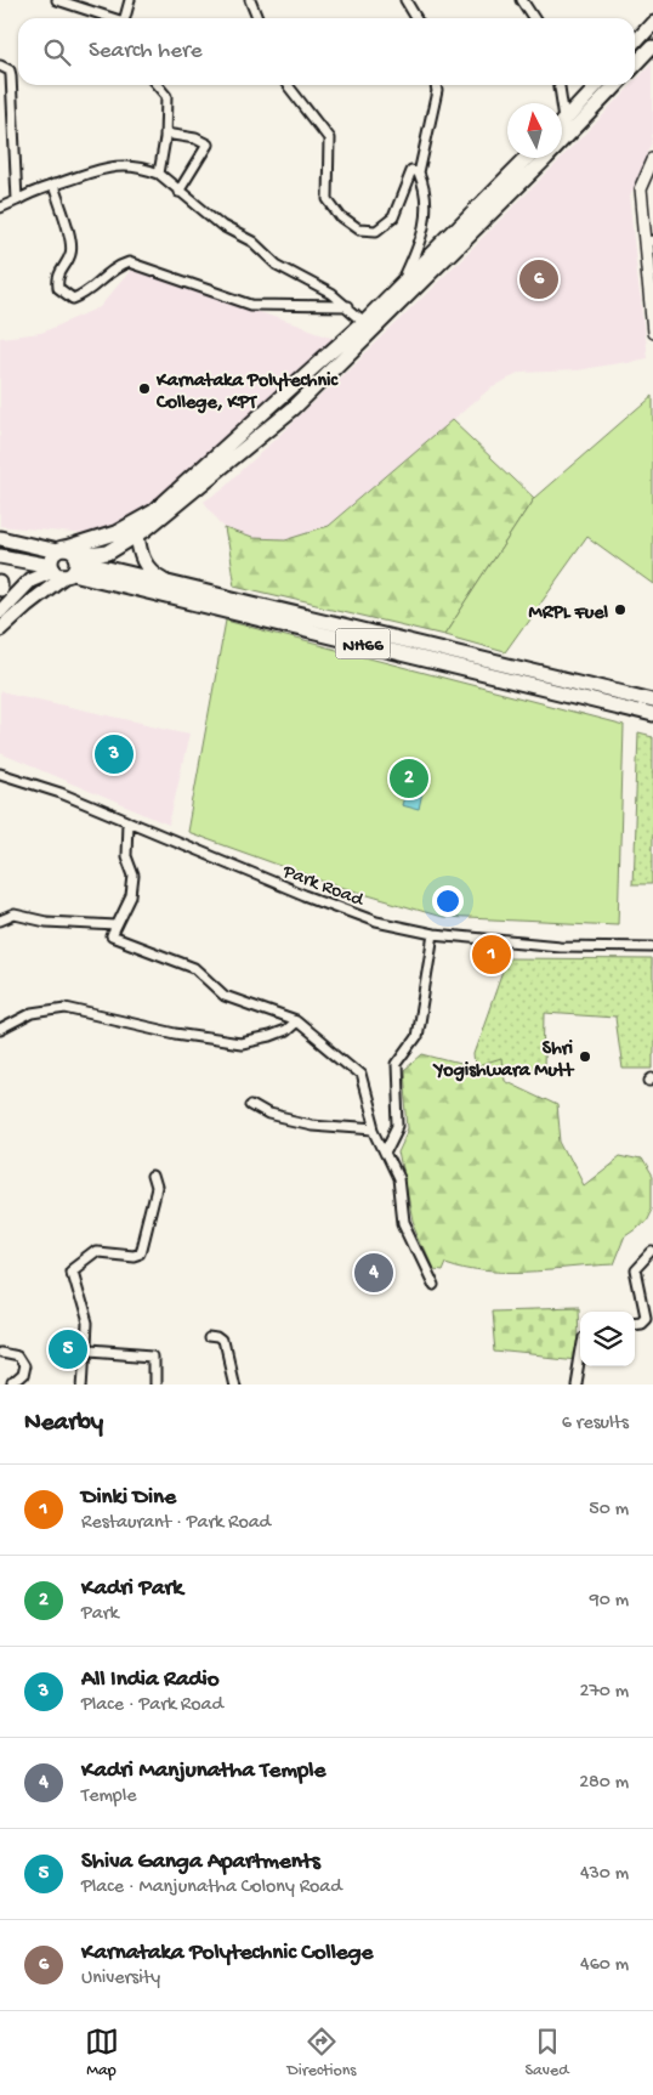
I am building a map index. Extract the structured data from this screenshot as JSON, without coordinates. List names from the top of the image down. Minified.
{"streets":{"main road":["NH66"],"street":["Park Road"]},"places":["Karnataka Polytechnic College, KPT","MRPL Fuel","Shri Yogishwara Mutt"],"north":"top","page":{"search":"Search here","pins":["6","3","2","1","4","5"],"heading":["Nearby","6 results"],"list":[{"mark":"1","name":"Dinki Dine","note":"Restaurant · Park Road","value":"50 m"},{"mark":"2","name":"Kadri Park","note":"Park","value":"90 m"},{"mark":"3","name":"All India Radio","note":"Place · Park Road","value":"270 m"},{"mark":"4","name":"Kadri Manjunatha Temple","note":"Temple","value":"280 m"},{"mark":"5","name":"Shiva Ganga Apartments","note":"Place · Manjunatha Colony Road","value":"430 m"},{"mark":"6","name":"Karnataka Polytechnic College","note":"University","value":"460 m"}],"nav":["Map","Directions","Saved"]}}
